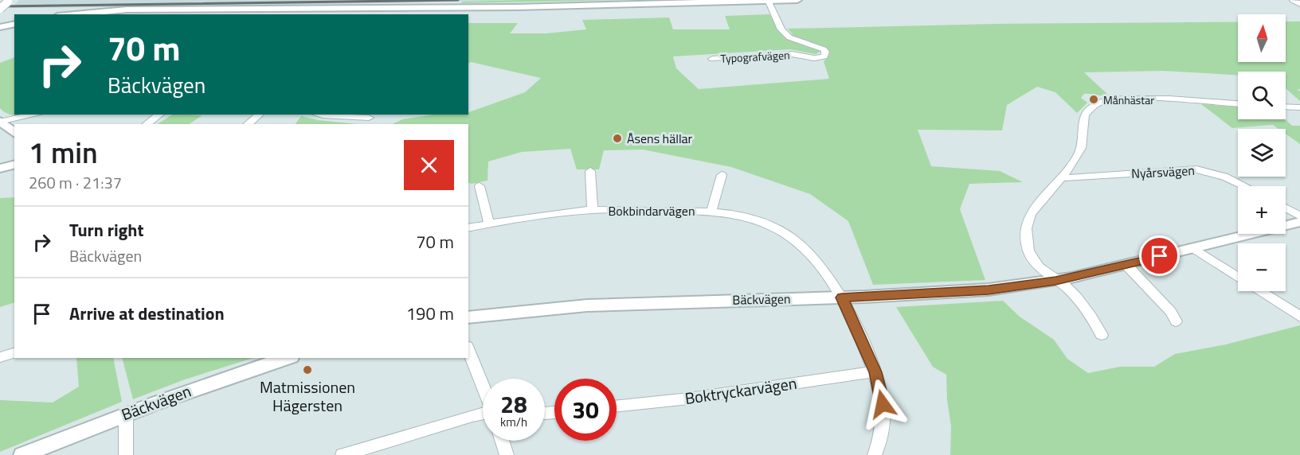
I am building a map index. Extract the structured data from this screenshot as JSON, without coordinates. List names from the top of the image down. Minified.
{"streets":{"street":["Typografvägen","Nyårsvägen","Bokbindarvägen","Bäckvägen","Boktryckarvägen"]},"crossings":[["Bokbindarvägen","Bäckvägen"],["Bokbindarvägen","Boktryckarvägen"]],"places":["Månhästar","Åsens hällar","Matmissionen Hägersten"],"north":"top","page":{"map_buttons":["+","−"],"turn":["70 m","Bäckvägen"],"heading":["1 min","260 m · 21:37"],"list":[{"name":"Turn right","note":"Bäckvägen","value":"70 m"},{"name":"Arrive at destination","value":"190 m"}],"speed":"28 km/h","limit":"30"}}
